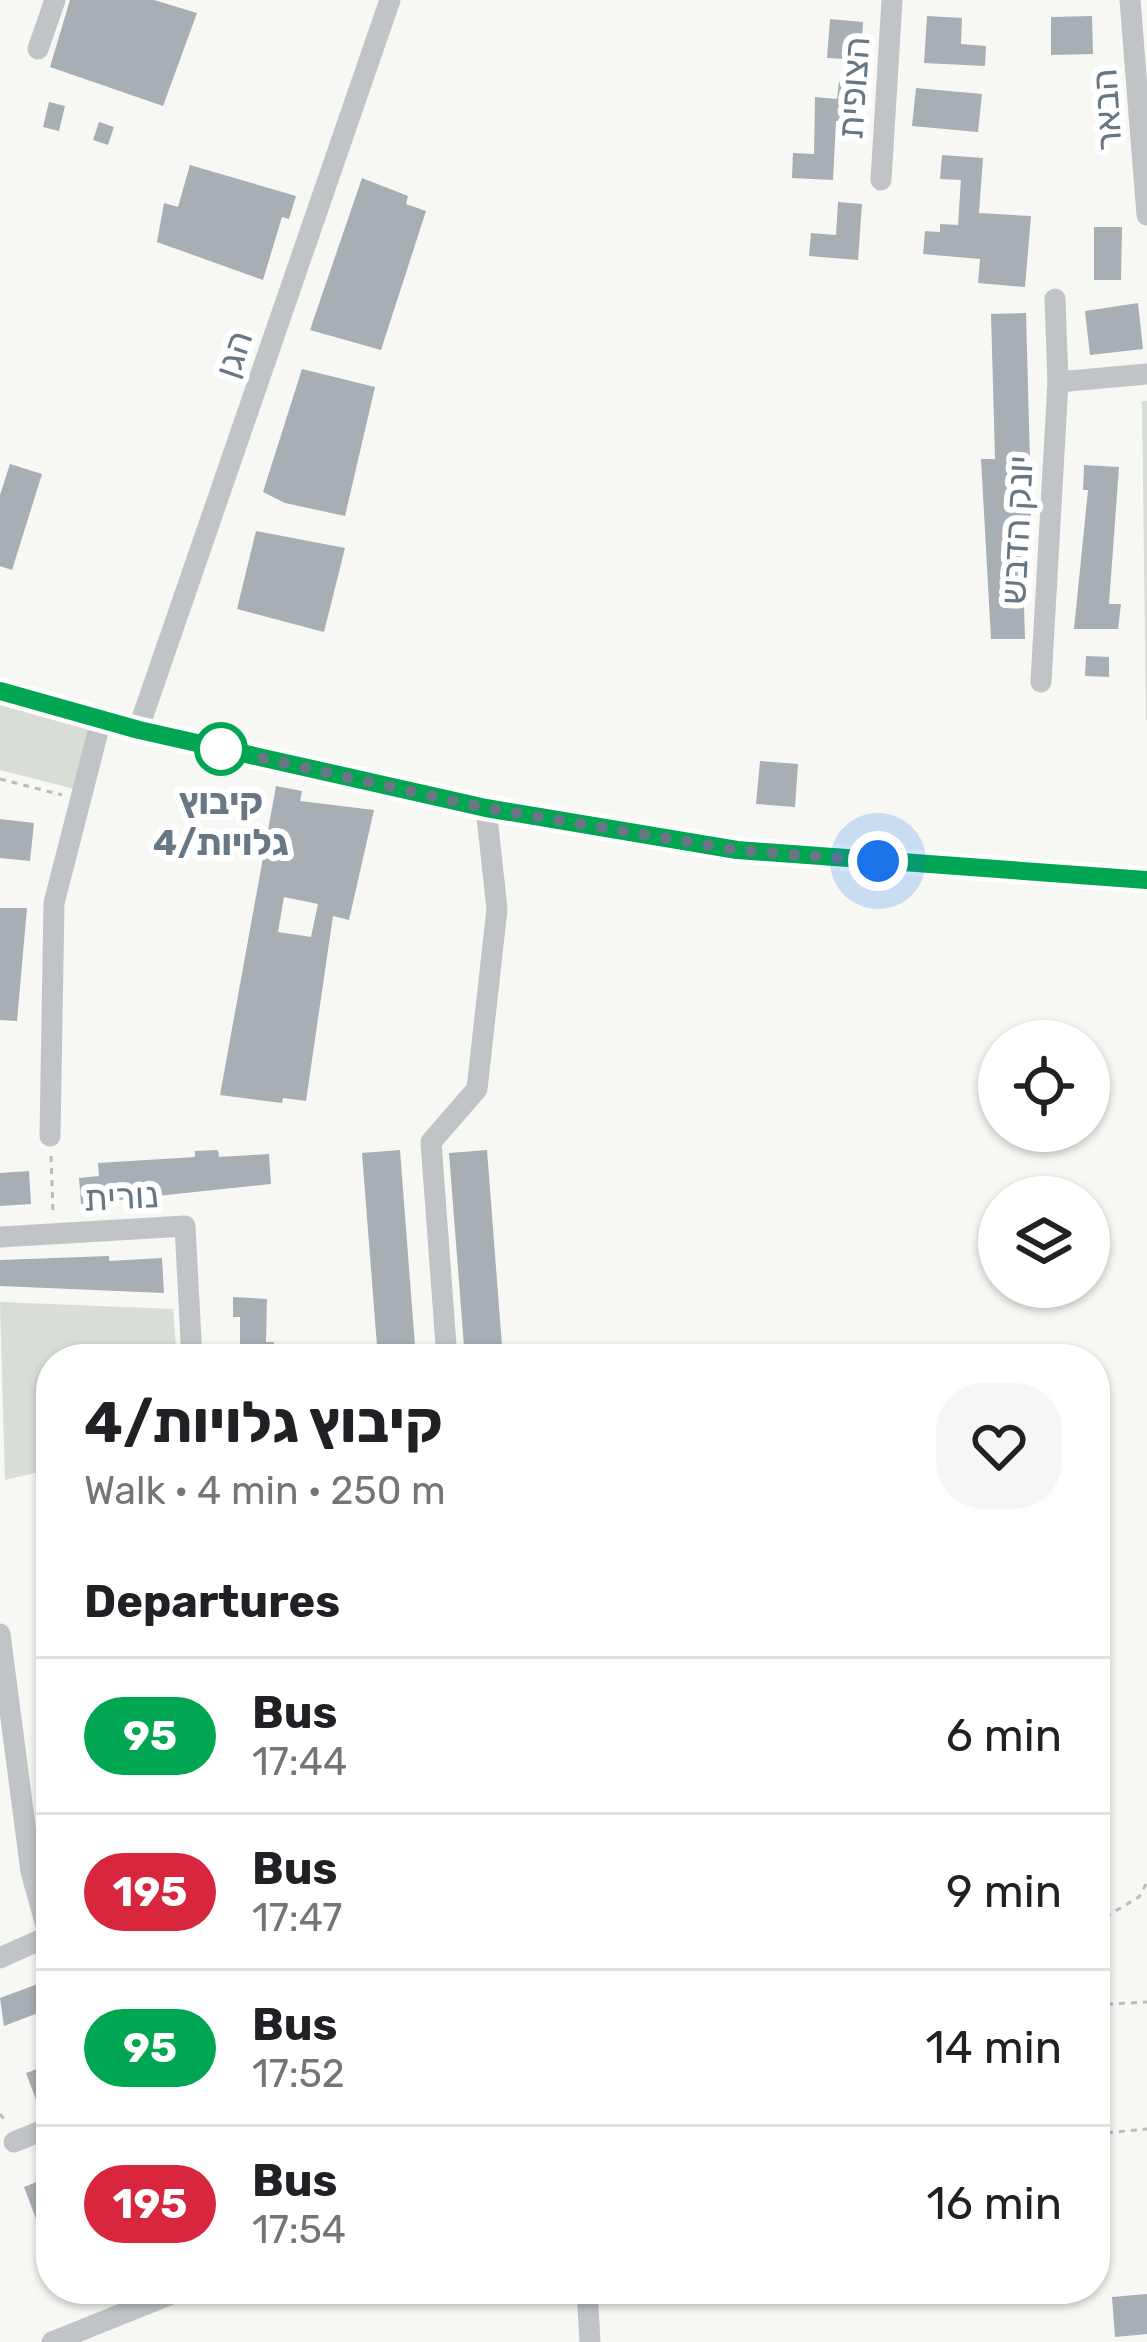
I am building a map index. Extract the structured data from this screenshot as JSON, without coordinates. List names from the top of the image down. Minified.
{"streets":{"street":["הצופית","הבאר","הגן","יונק הדבש","נורית"]},"places":["קיבוץ גלויות/4"],"lines":["bus line 95"],"page":{"heading":[["קיבוץ גלויות/4","Walk · 4 min · 250 m"],"Departures"],"list":[{"mark":"95","name":"Bus","note":"17:44","value":"6 min"},{"mark":"195","name":"Bus","note":"17:47","value":"9 min"},{"mark":"95","name":"Bus","note":"17:52","value":"14 min"},{"mark":"195","name":"Bus","note":"17:54","value":"16 min"}]}}
